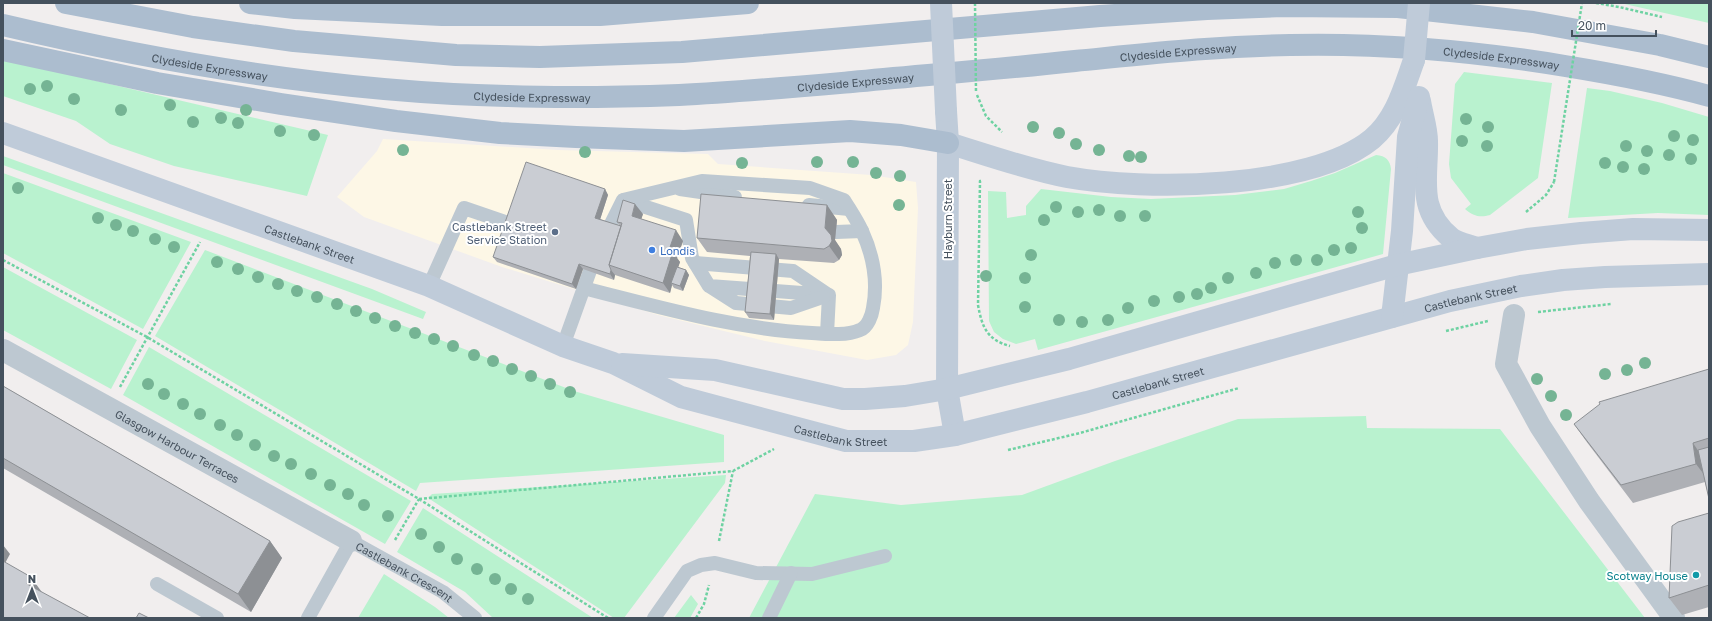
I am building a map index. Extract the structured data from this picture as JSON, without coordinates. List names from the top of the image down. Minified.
{"streets":{"main road":["Clydeside Expressway","Hayburn Street","Castlebank Street"],"street":["Glasgow Harbour Terraces"],"lane":["Castlebank Crescent"]},"crossings":[["Hayburn Street","Castlebank Street"],["Glasgow Harbour Terraces","Castlebank Crescent"]],"places":["Castlebank Street Service Station","Londis","Scotway House"],"scale_bar":"20 m","north":"top"}
